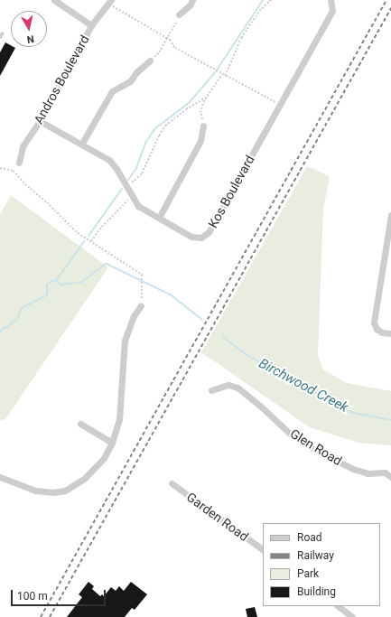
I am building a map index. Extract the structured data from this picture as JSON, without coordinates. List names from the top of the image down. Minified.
{"streets":{"street":["Andros Boulevard","Kos Boulevard","Glen Road","Garden Road"]},"crossings":[["Andros Boulevard","Kos Boulevard"]],"water":["Birchwood Creek"],"legend":["Road","Railway","Park","Building"],"scale_bar":"100 m","north":"bottom"}
